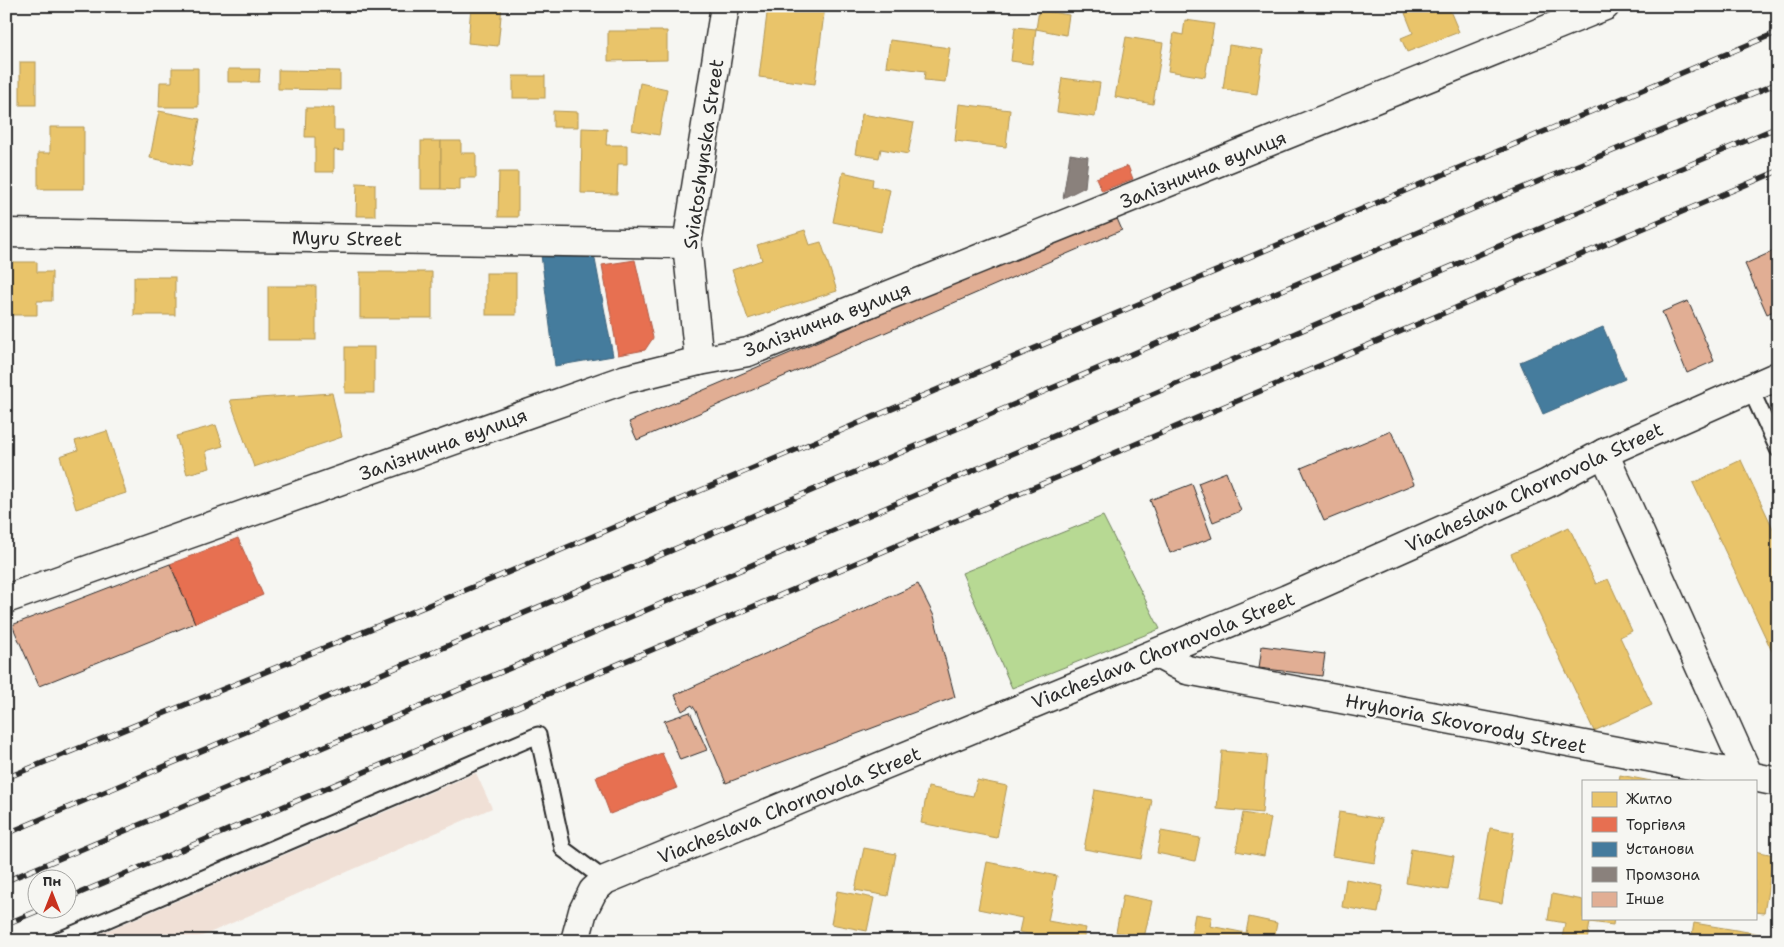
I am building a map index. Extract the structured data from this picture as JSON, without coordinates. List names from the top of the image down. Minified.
{"streets":{"street":["Sviatoshynska Street","Залізнична вулиця","Myru Street","Viacheslava Chornovola Street","Hryhoria Skovorody Street"]},"crossings":[["Sviatoshynska Street","Залізнична вулиця"],["Sviatoshynska Street","Myru Street"],["Viacheslava Chornovola Street","Hryhoria Skovorody Street"]],"legend":["Житло","Торгівля","Установи","Промзона","Інше"],"north":"top"}
